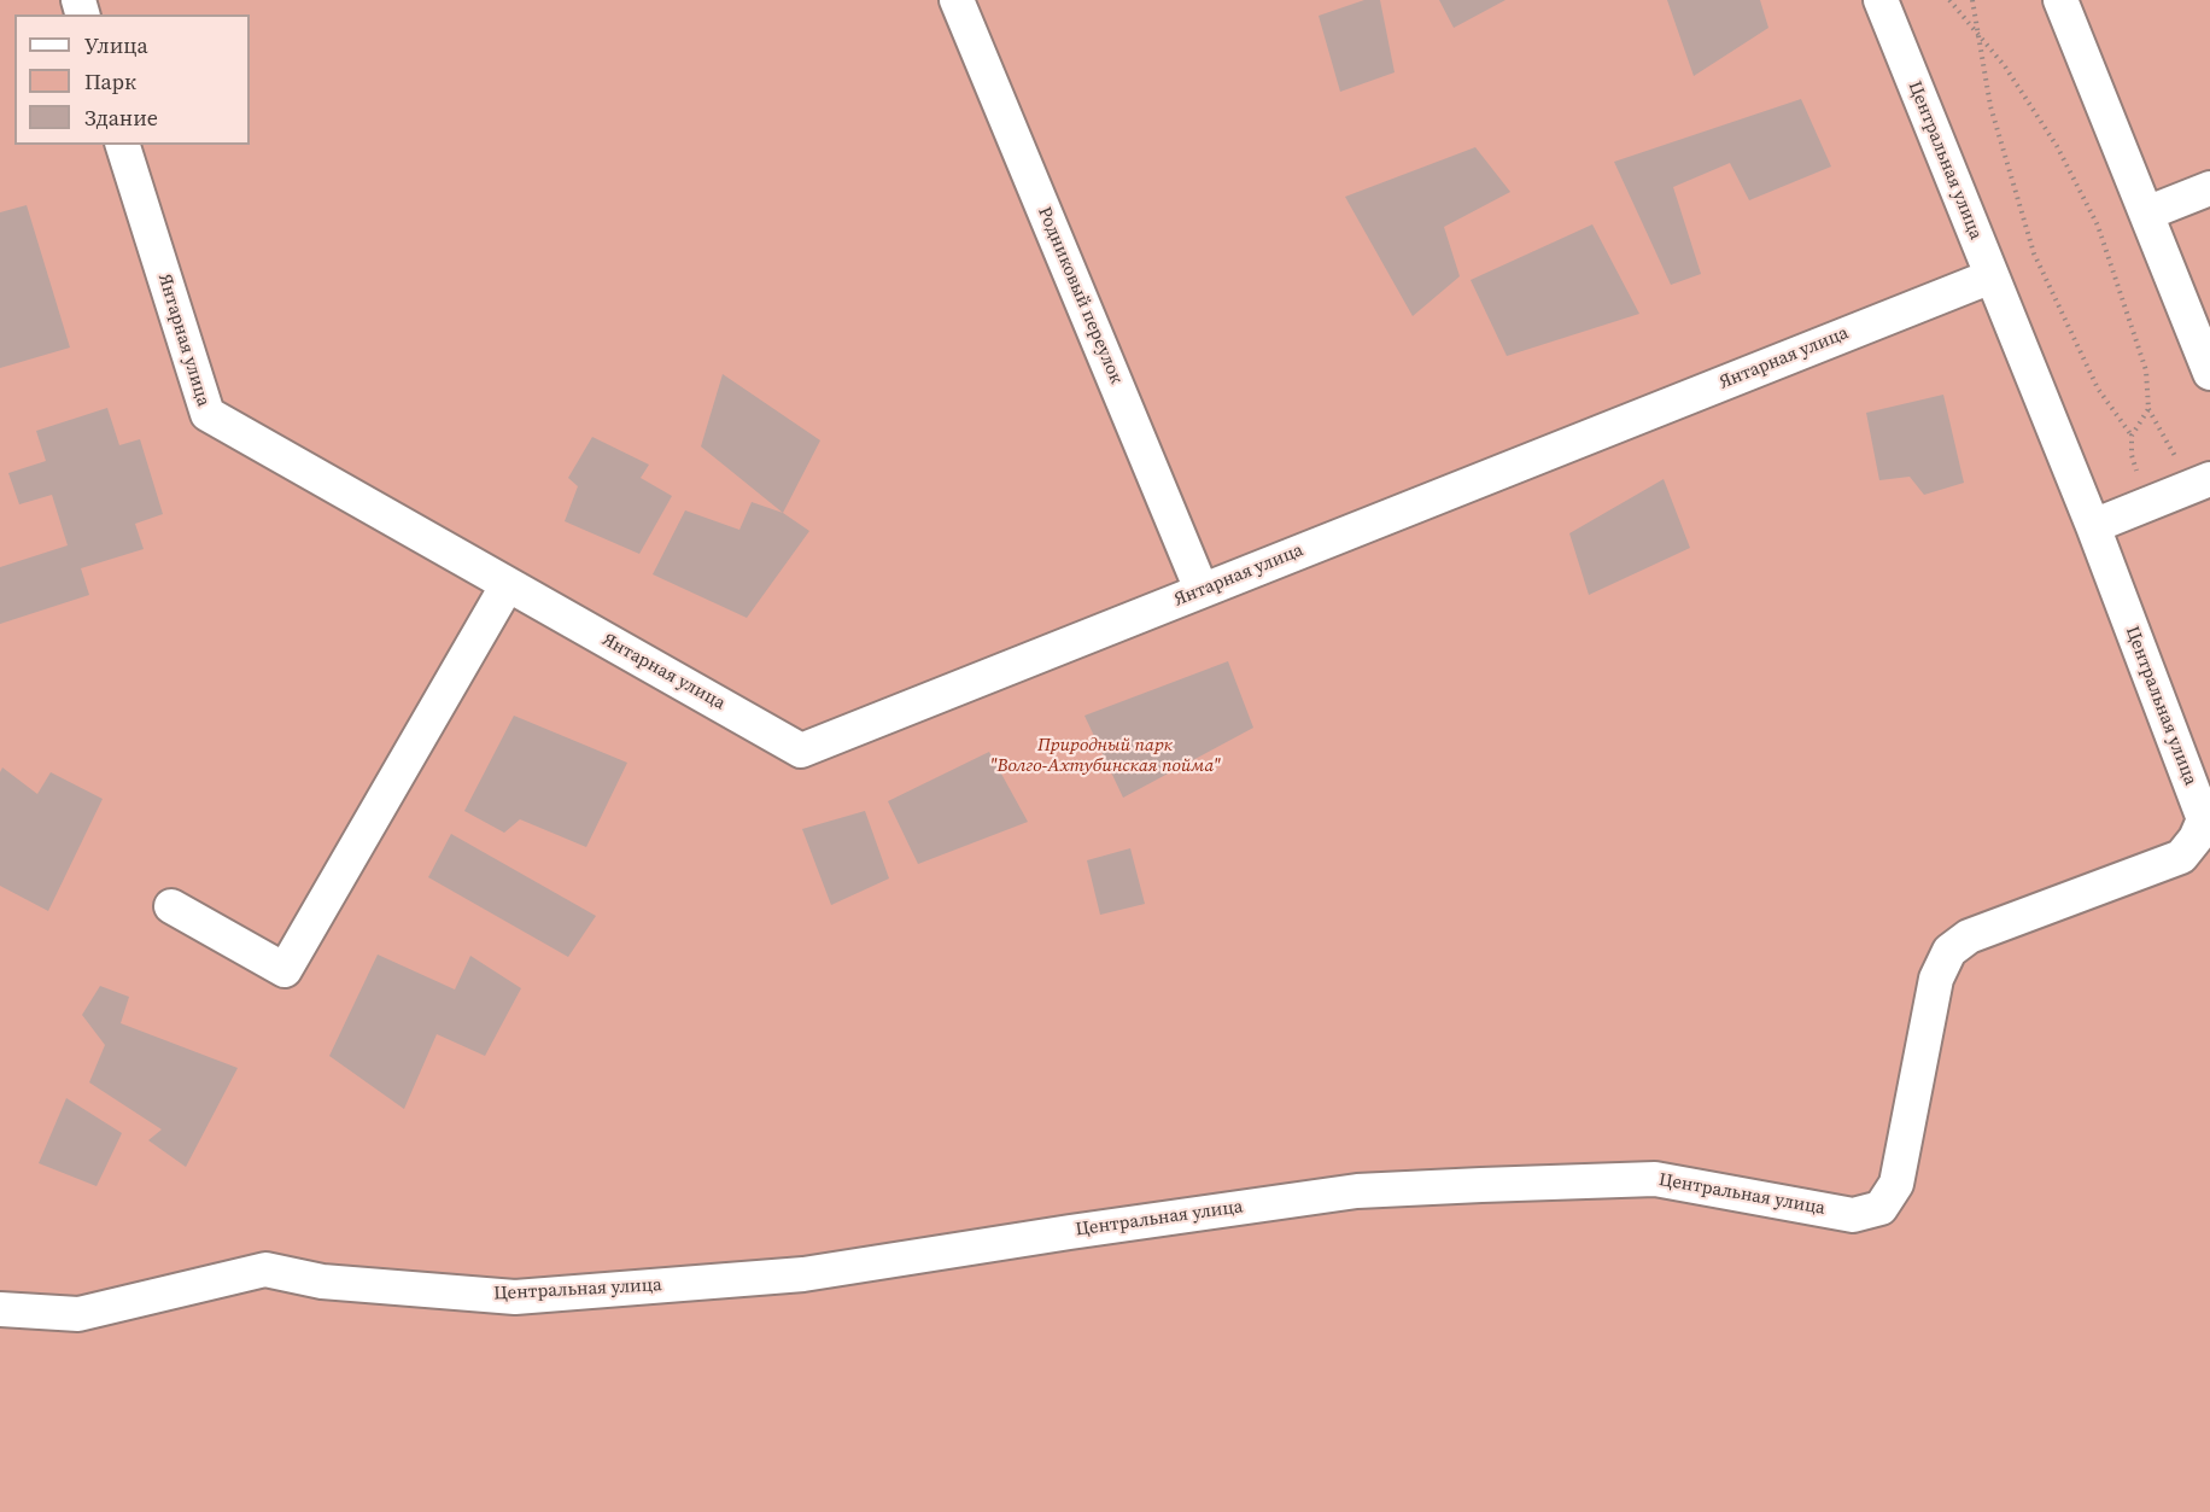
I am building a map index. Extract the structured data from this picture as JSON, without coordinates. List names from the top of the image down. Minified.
{"streets":{"street":["Центральная улица","Родниковый переулок","Янтарная улица"]},"crossings":[["Центральная улица","Янтарная улица"],["Родниковый переулок","Янтарная улица"]],"parks":["Природный парк \"Волго-Ахтубинская пойма\""],"legend":["Улица","Парк","Здание"]}
